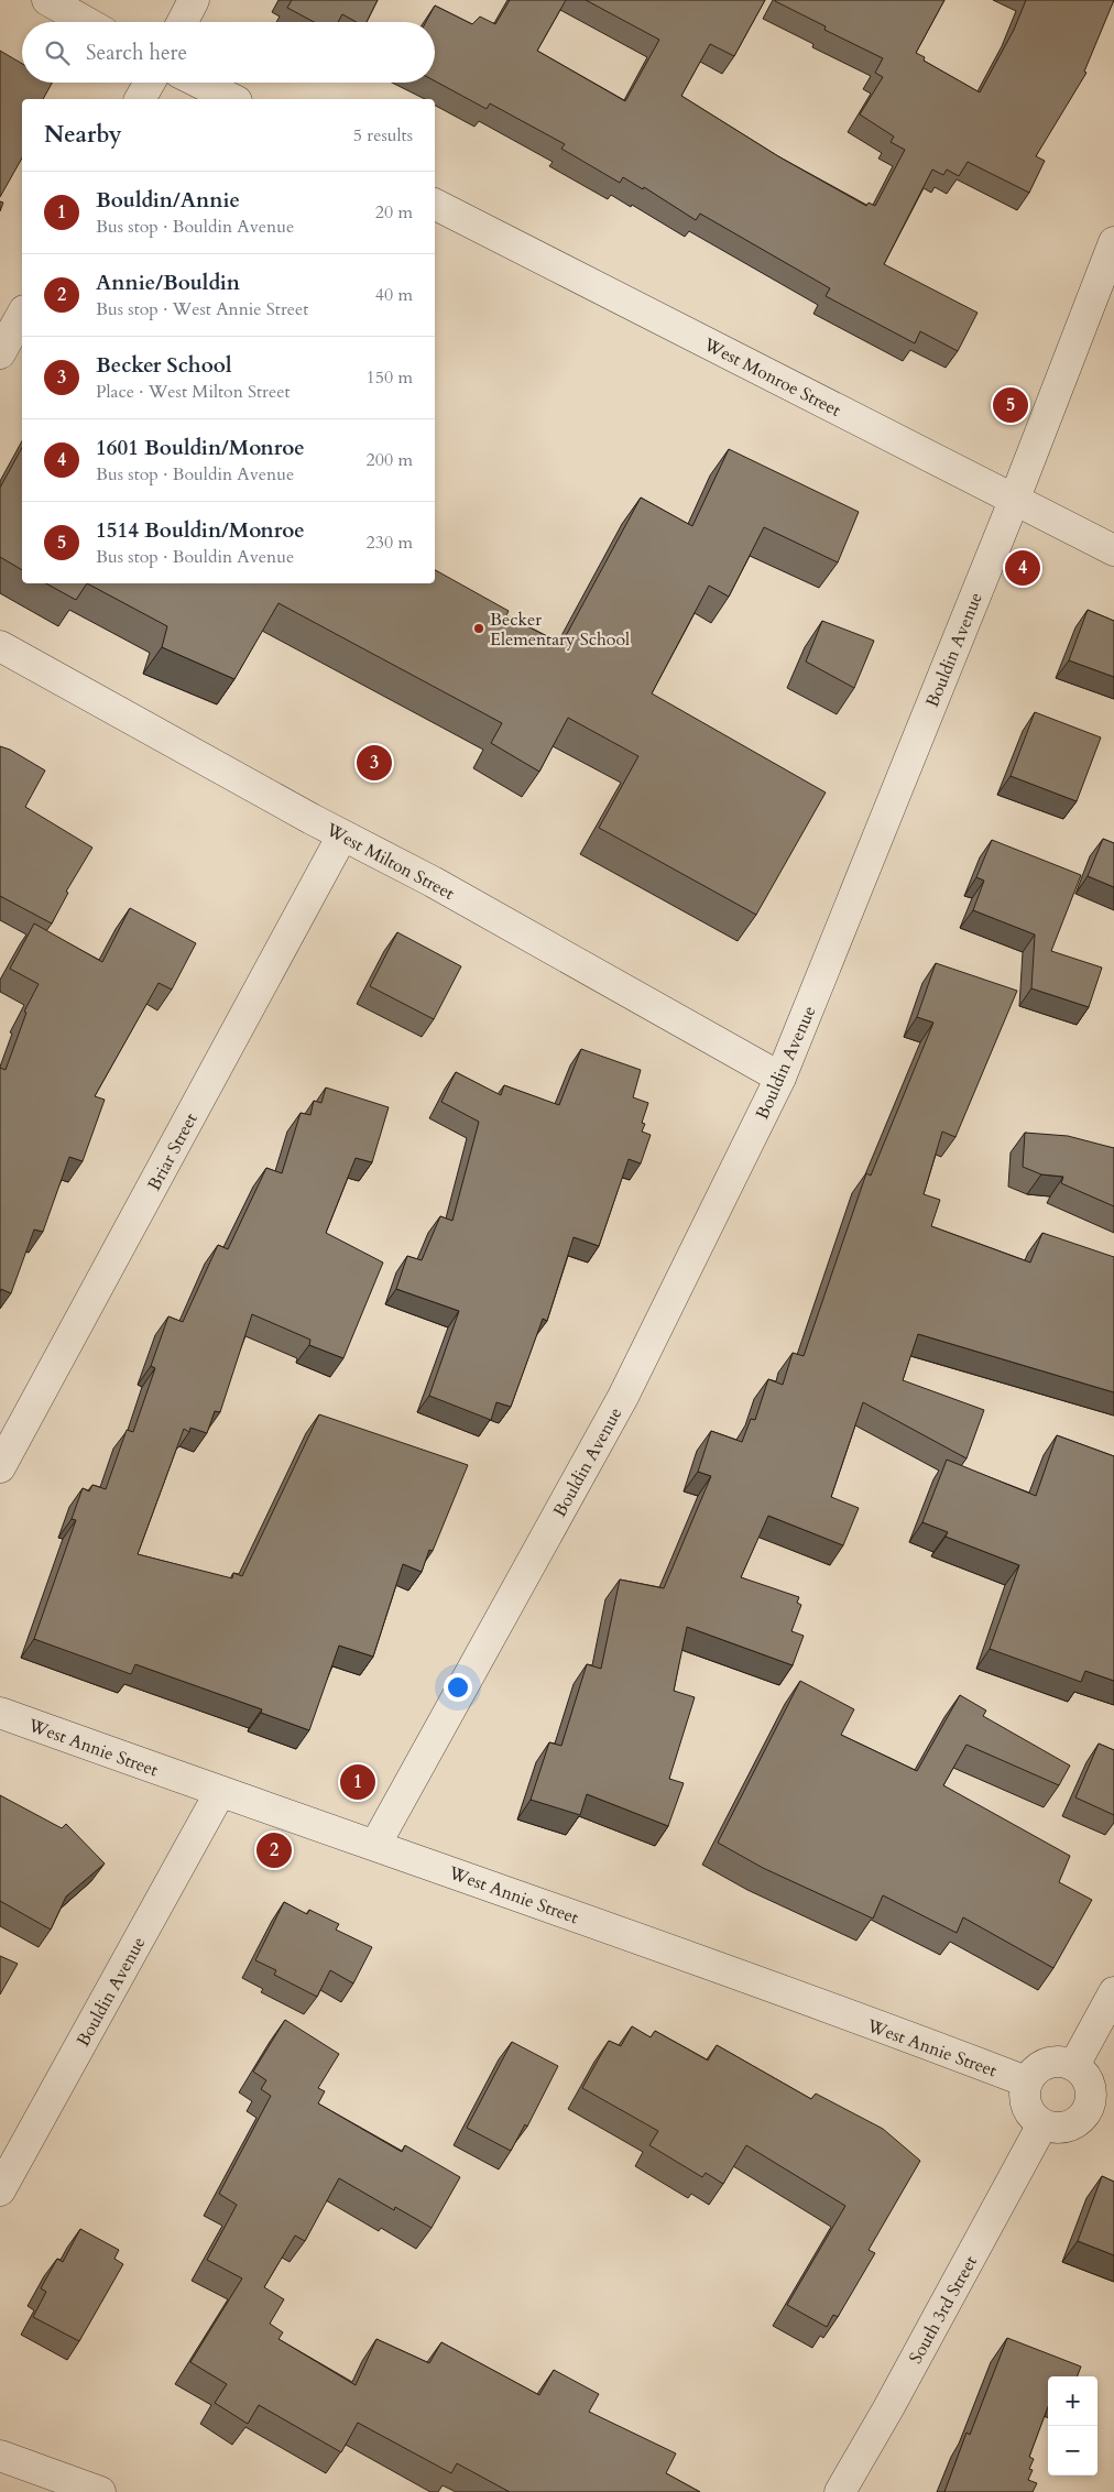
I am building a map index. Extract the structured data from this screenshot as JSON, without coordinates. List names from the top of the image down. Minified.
{"streets":{"street":["West Monroe Street","Bouldin Avenue","West Milton Street","Briar Street","West Annie Street","South 3rd Street"]},"crossings":[["West Monroe Street","Bouldin Avenue"],["Bouldin Avenue","West Milton Street"],["Bouldin Avenue","West Annie Street"],["West Milton Street","Briar Street"],["West Annie Street","South 3rd Street"]],"places":["Becker Elementary School"],"page":{"search":"Search here","heading":["Nearby","5 results"],"list":[{"mark":"1","name":"Bouldin/Annie","note":"Bus stop · Bouldin Avenue","value":"20 m"},{"mark":"2","name":"Annie/Bouldin","note":"Bus stop · West Annie Street","value":"40 m"},{"mark":"3","name":"Becker School","note":"Place · West Milton Street","value":"150 m"},{"mark":"4","name":"1601 Bouldin/Monroe","note":"Bus stop · Bouldin Avenue","value":"200 m"},{"mark":"5","name":"1514 Bouldin/Monroe","note":"Bus stop · Bouldin Avenue","value":"230 m"}],"pins":["5","4","3","1","2"],"map_buttons":["+","−"]}}
